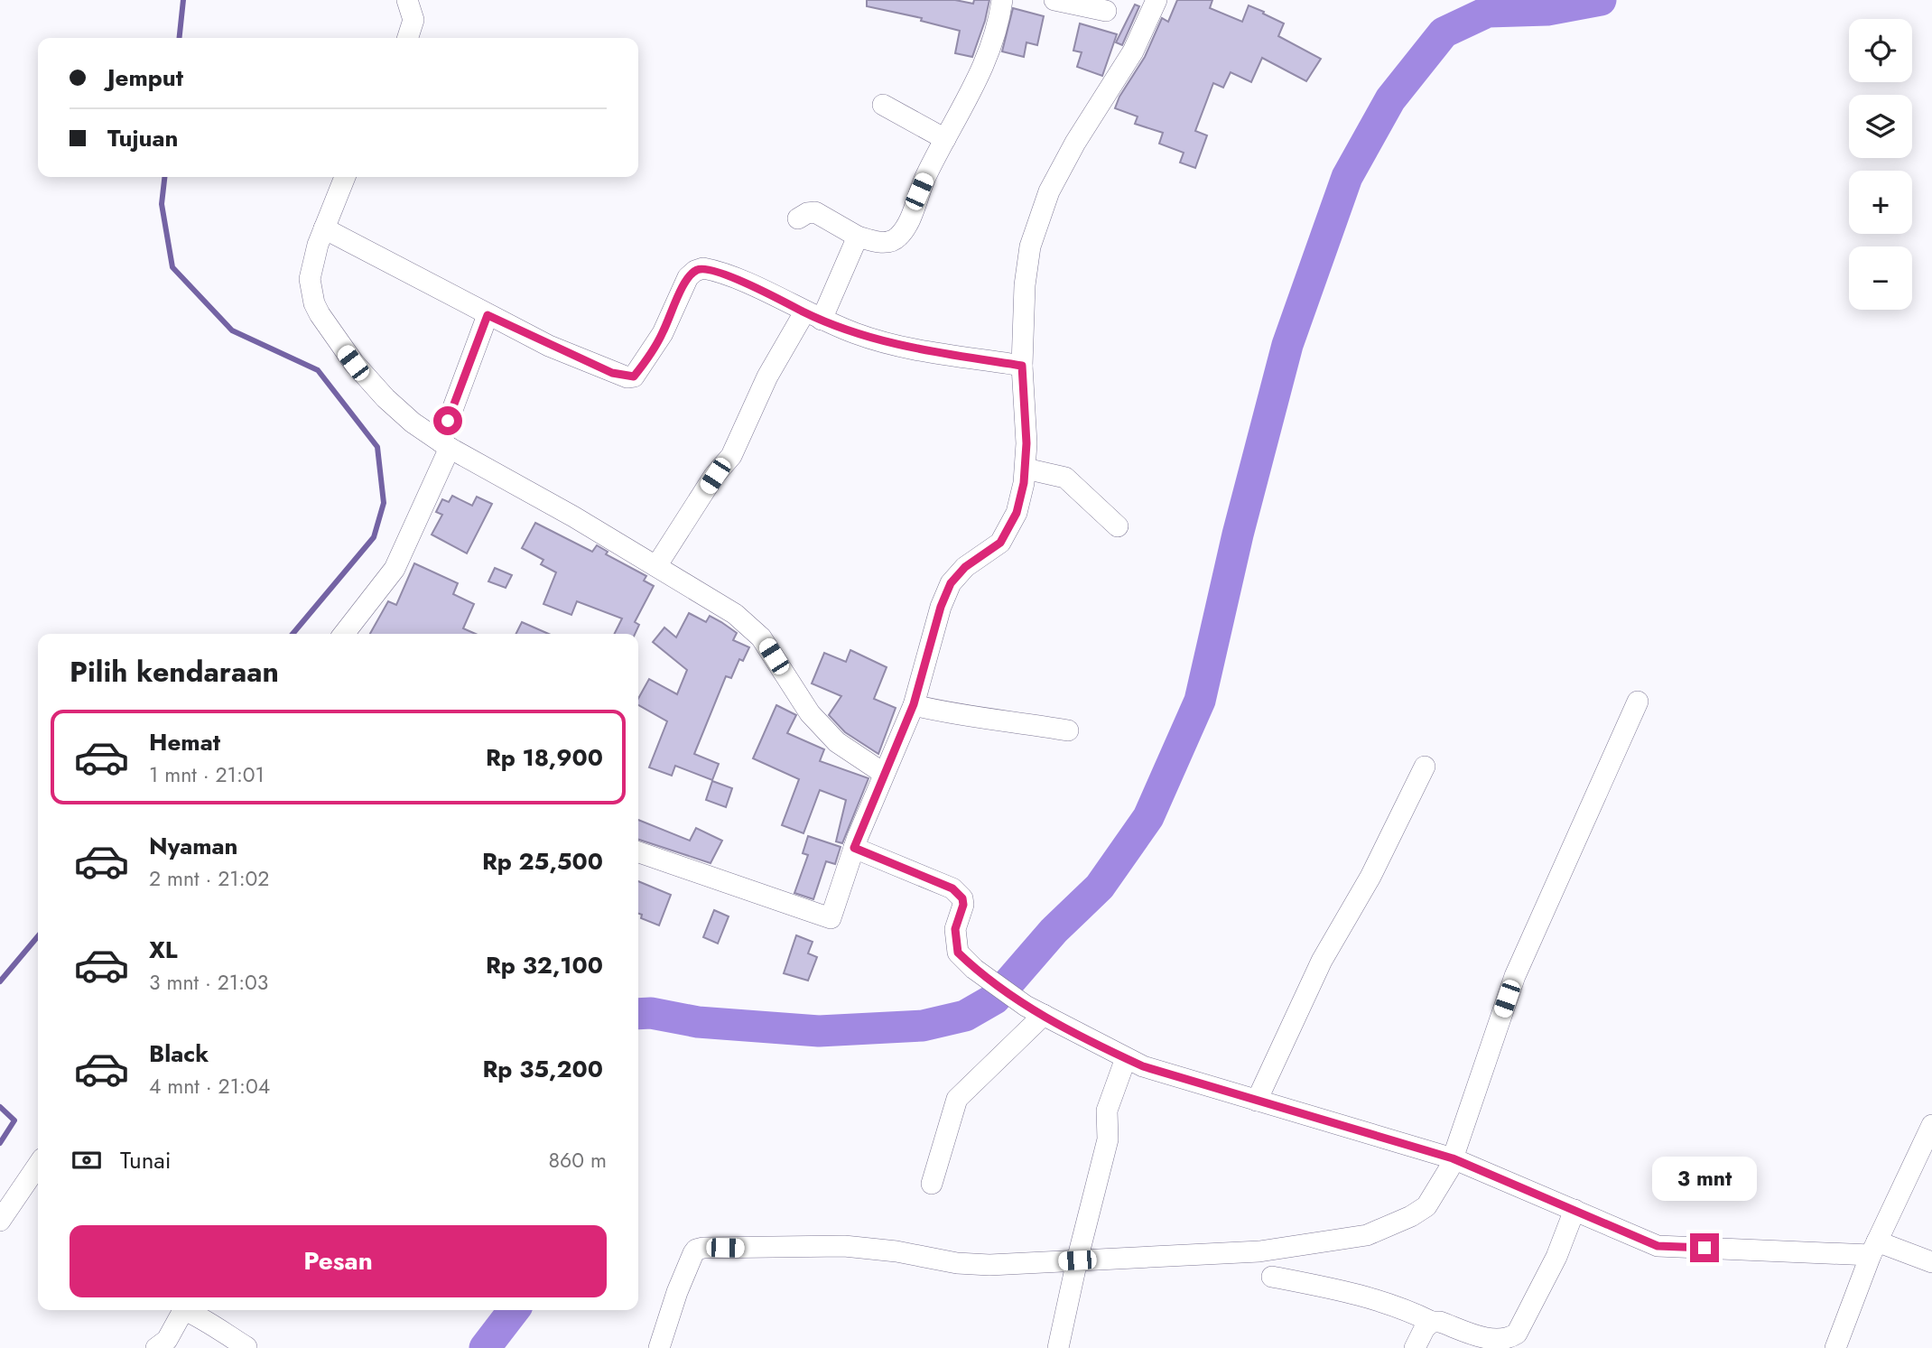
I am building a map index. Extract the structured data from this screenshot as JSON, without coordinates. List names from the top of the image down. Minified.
{"page":{"map_buttons":["+","−"],"banner":["Jemput","Tujuan"],"heading":"Pilih kendaraan","list":[{"name":"Hemat","note":"1 mnt · 21:01","value":"Rp 18,900"},{"name":"Nyaman","note":"2 mnt · 21:02","value":"Rp 25,500"},{"name":"XL","note":"3 mnt · 21:03","value":"Rp 32,100"},{"name":"Black","note":"4 mnt · 21:04","value":"Rp 35,200"}],"pay":["Tunai","860 m"],"bubble":"3 mnt","buttons":"Pesan"}}
